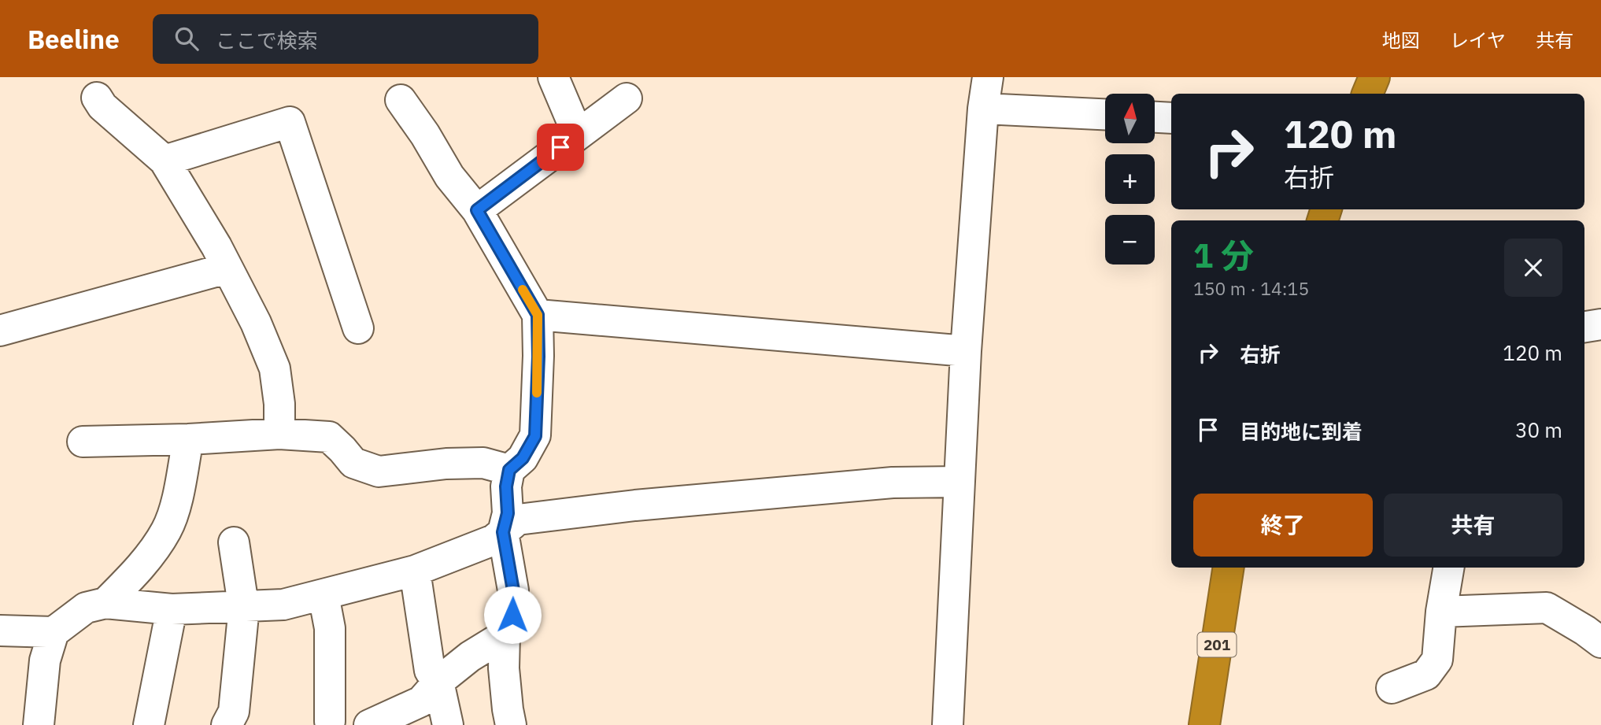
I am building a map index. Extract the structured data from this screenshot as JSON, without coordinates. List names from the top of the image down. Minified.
{"streets":{"highway":["201"]},"north":"top","page":{"header":"Beeline","search":"ここで検索","nav":["地図","レイヤ","共有"],"map_buttons":["+","−"],"turn":["120 m","右折"],"heading":["1 分","150 m · 14:15"],"list":[{"name":"右折","value":"120 m"},{"name":"目的地に到着","value":"30 m"}],"buttons":["終了","共有"]}}
